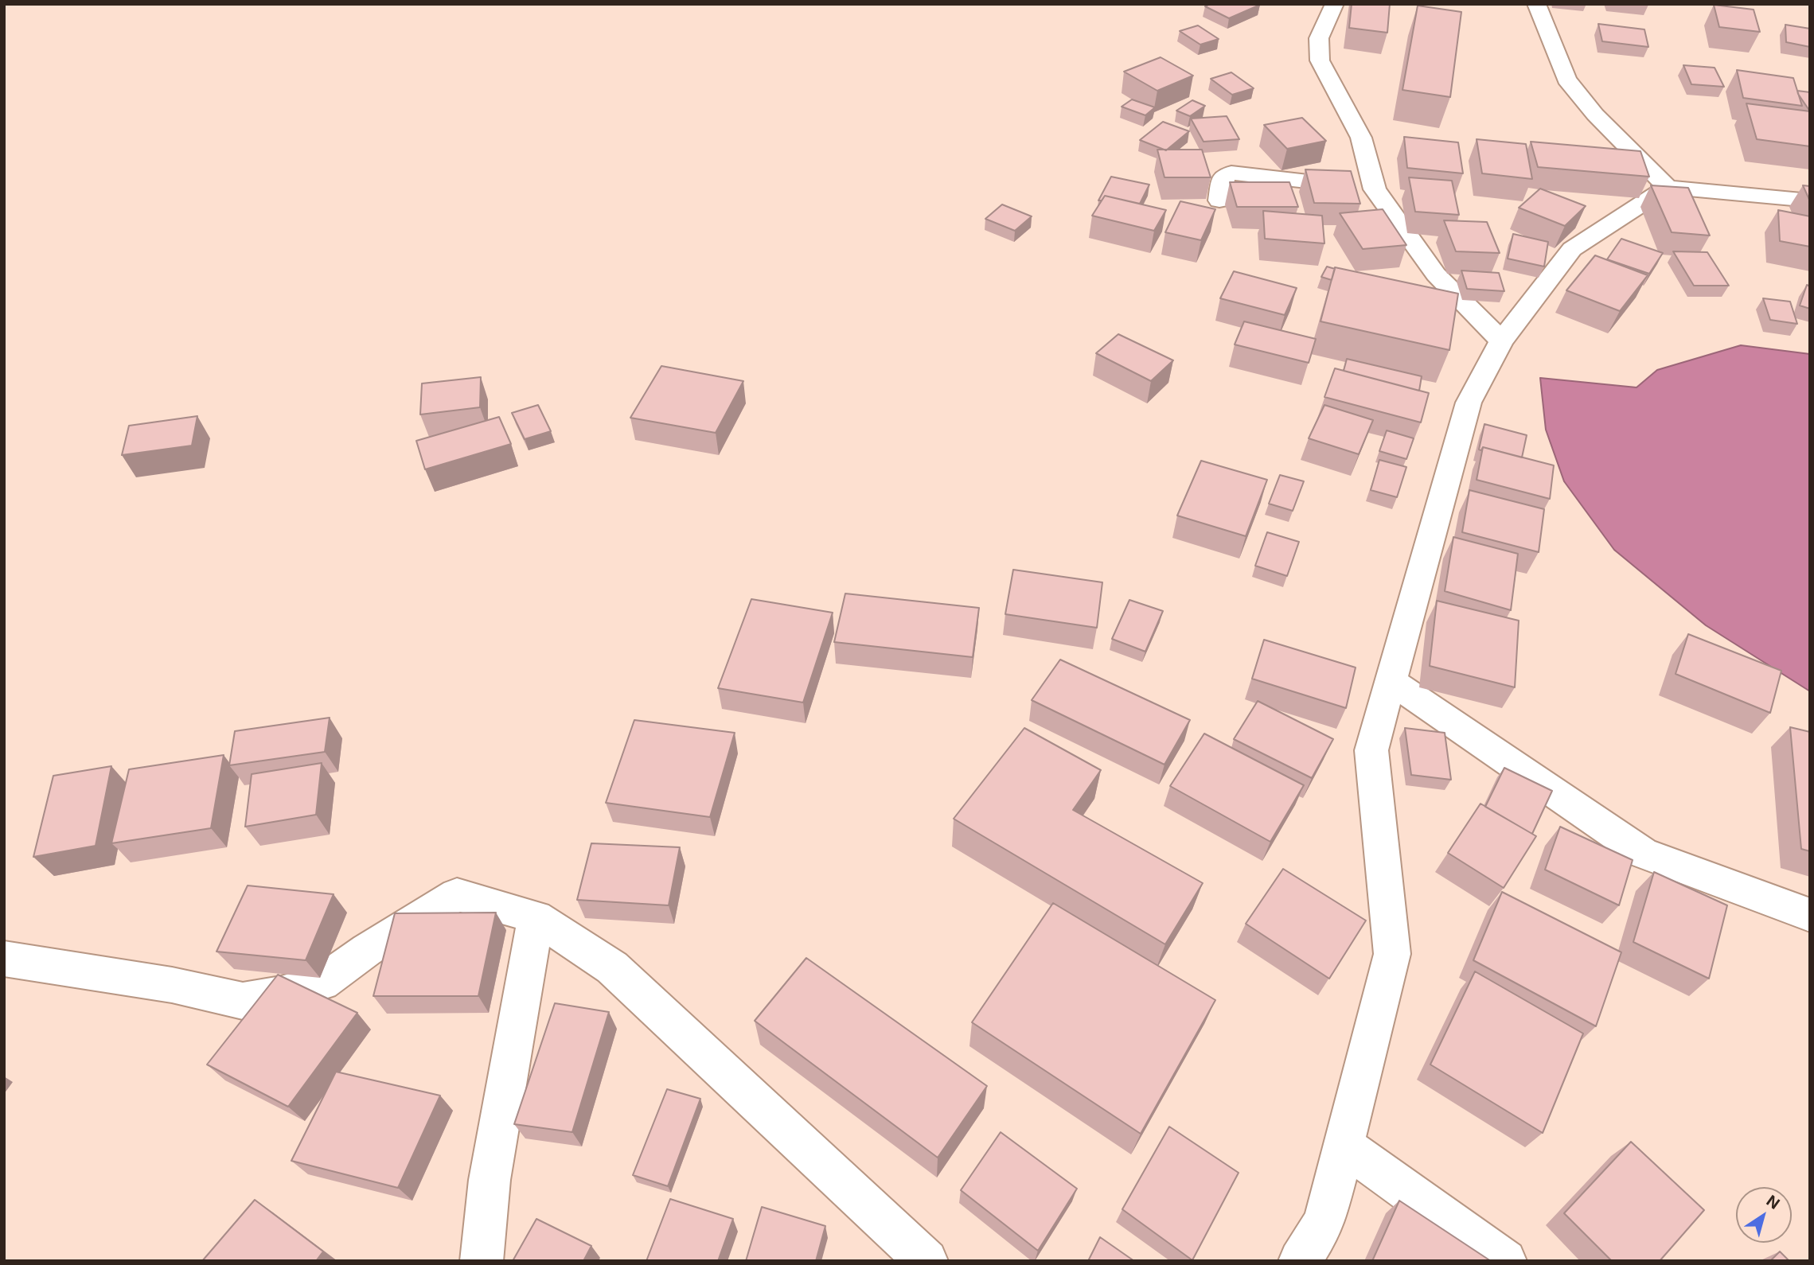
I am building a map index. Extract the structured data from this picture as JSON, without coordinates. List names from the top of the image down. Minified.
{"north":"top right"}
